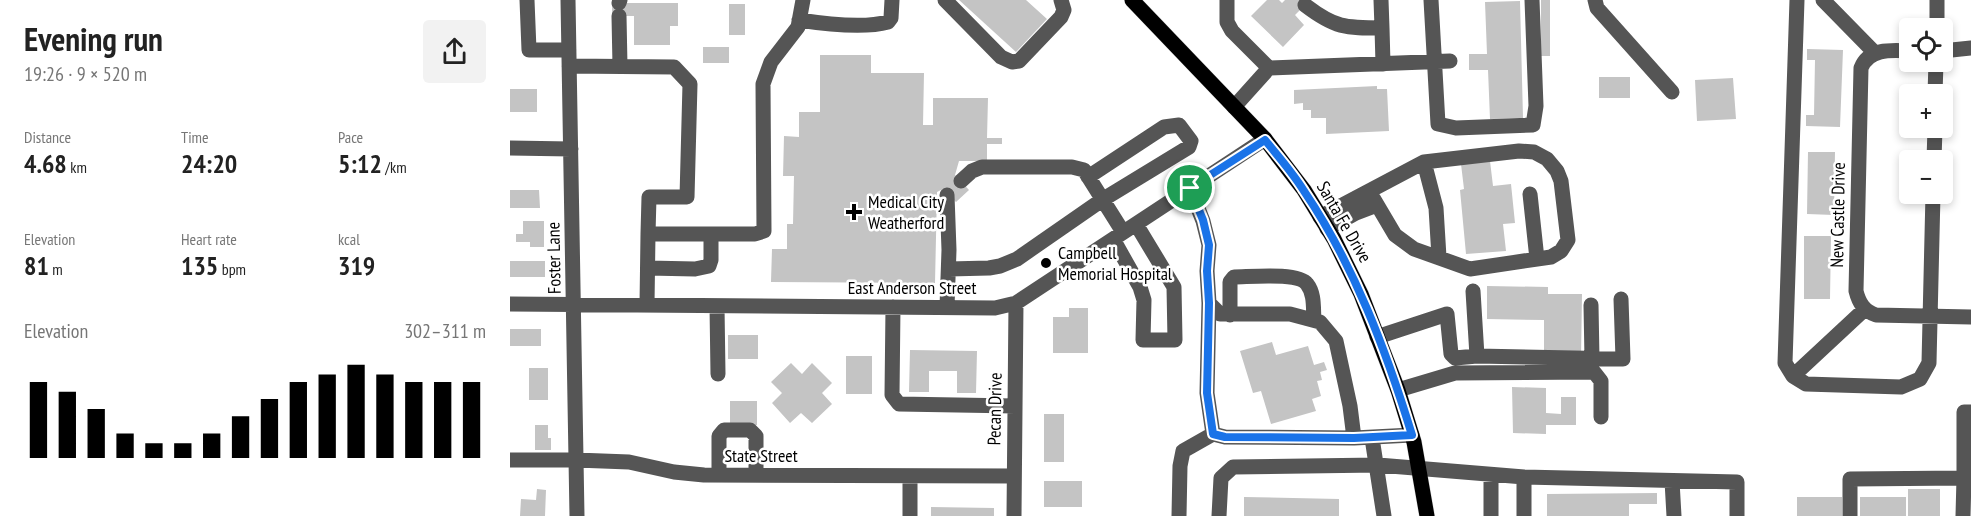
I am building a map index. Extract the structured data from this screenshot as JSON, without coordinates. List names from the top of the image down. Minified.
{"streets":{"main road":["Santa Fe Drive"],"street":["New Castle Drive","Foster Lane","East Anderson Street","Pecan Drive","State Street"]},"crossings":[["Santa Fe Drive","East Anderson Street"],["Foster Lane","East Anderson Street"],["Foster Lane","State Street"],["East Anderson Street","Pecan Drive"],["Pecan Drive","State Street"]],"places":{"health":["Medical City Weatherford"],"other":["Campbell Memorial Hospital"]},"page":{"heading":["Evening run","19:26 · 9 × 520 m"],"map_buttons":["+","−"],"stats":[["Distance","4.68 km"],["Time","24:20"],["Pace","5:12 /km"],["Elevation","81 m"],["Heart rate","135 bpm"],["kcal","319"]],"chart":["Elevation","302–311 m"]}}
